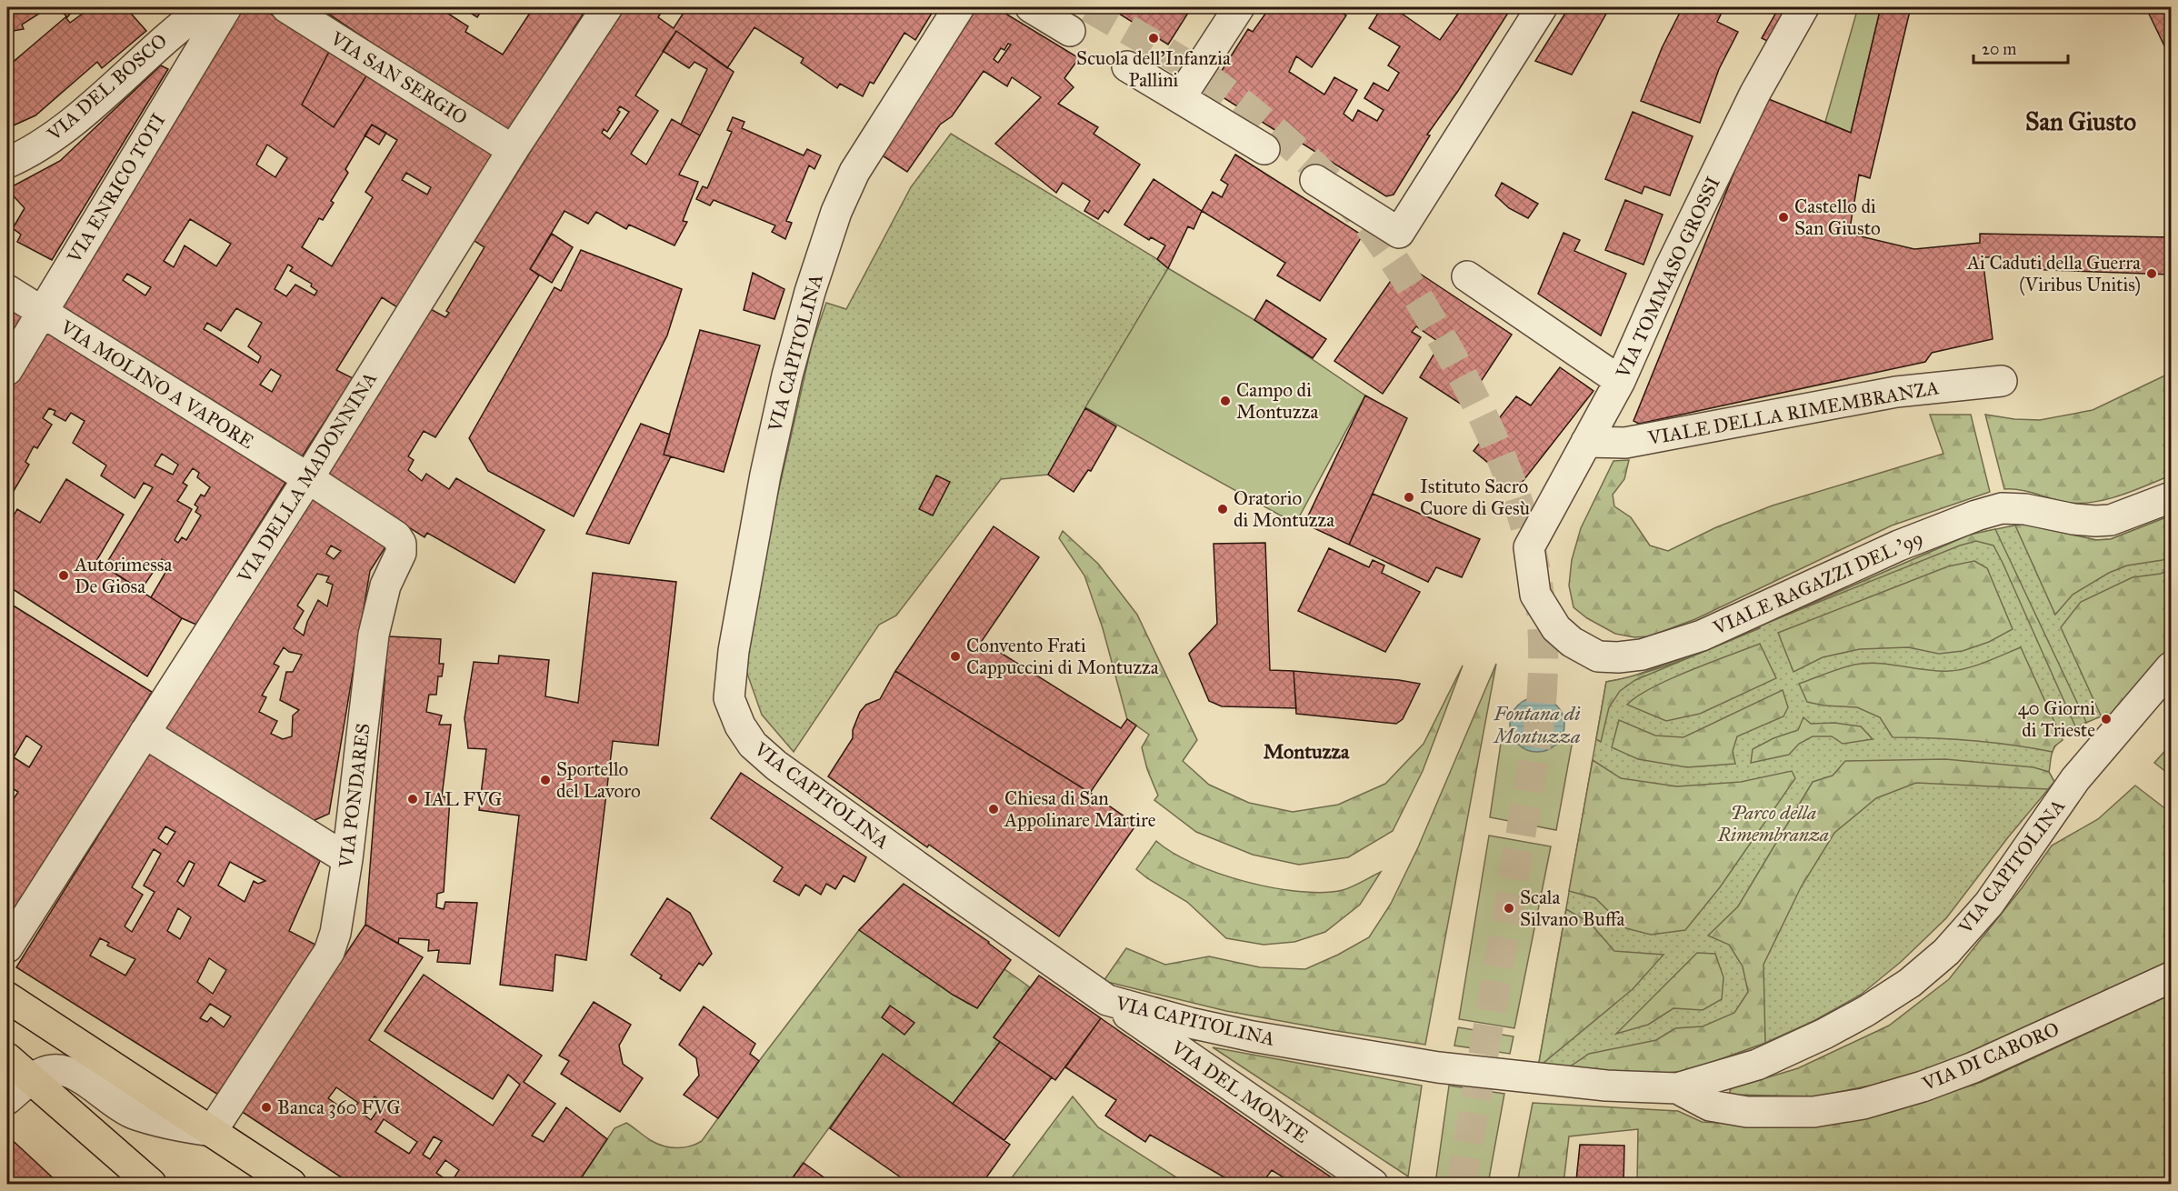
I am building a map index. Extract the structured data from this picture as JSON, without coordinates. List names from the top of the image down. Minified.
{"streets":{"street":["VIA SAN SERGIO","VIA DEL BOSCO","VIA ENRICO TOTI","VIA TOMMASO GROSSI","VIA CAPITOLINA","VIA MOLINO A VAPORE","VIALE DELLA RIMEMBRANZA","VIA DELLA MADONNINA","VIALE RAGAZZI DEL '99","VIA PONDARES","VIA DI CABORO","VIA DEL MONTE"]},"crossings":[["VIA SAN SERGIO","VIA DELLA MADONNINA"],["VIA ENRICO TOTI","VIA MOLINO A VAPORE"],["VIA TOMMASO GROSSI","VIALE DELLA RIMEMBRANZA"],["VIA TOMMASO GROSSI","VIALE RAGAZZI DEL '99"],["VIA CAPITOLINA","VIA DI CABORO"],["VIA CAPITOLINA","VIA DEL MONTE"],["VIA MOLINO A VAPORE","VIA DELLA MADONNINA"],["VIA MOLINO A VAPORE","VIA PONDARES"],["VIA DELLA MADONNINA","VIA PONDARES"]],"districts":["San Giusto","Montuzza"],"water":["Fontana di Montuzza"],"parks":["Parco della Rimembranza"],"places":["Scuola dell'Infanzia Pallini","Castello di San Giusto","Ai Caduti della Guerra (Viribus Unitis)","Campo di Montuzza","Istituto Sacro Cuore di Gesù","Oratorio di Montuzza","Autorimessa De Giosa","Convento Frati Cappuccini di Montuzza","40 Giorni di Trieste","Sportello del Lavoro","IAL FVG","Chiesa di San Appolinare Martire","Scala Silvano Buffa","Banca 360 FVG"],"scale_bar":"20 m"}
